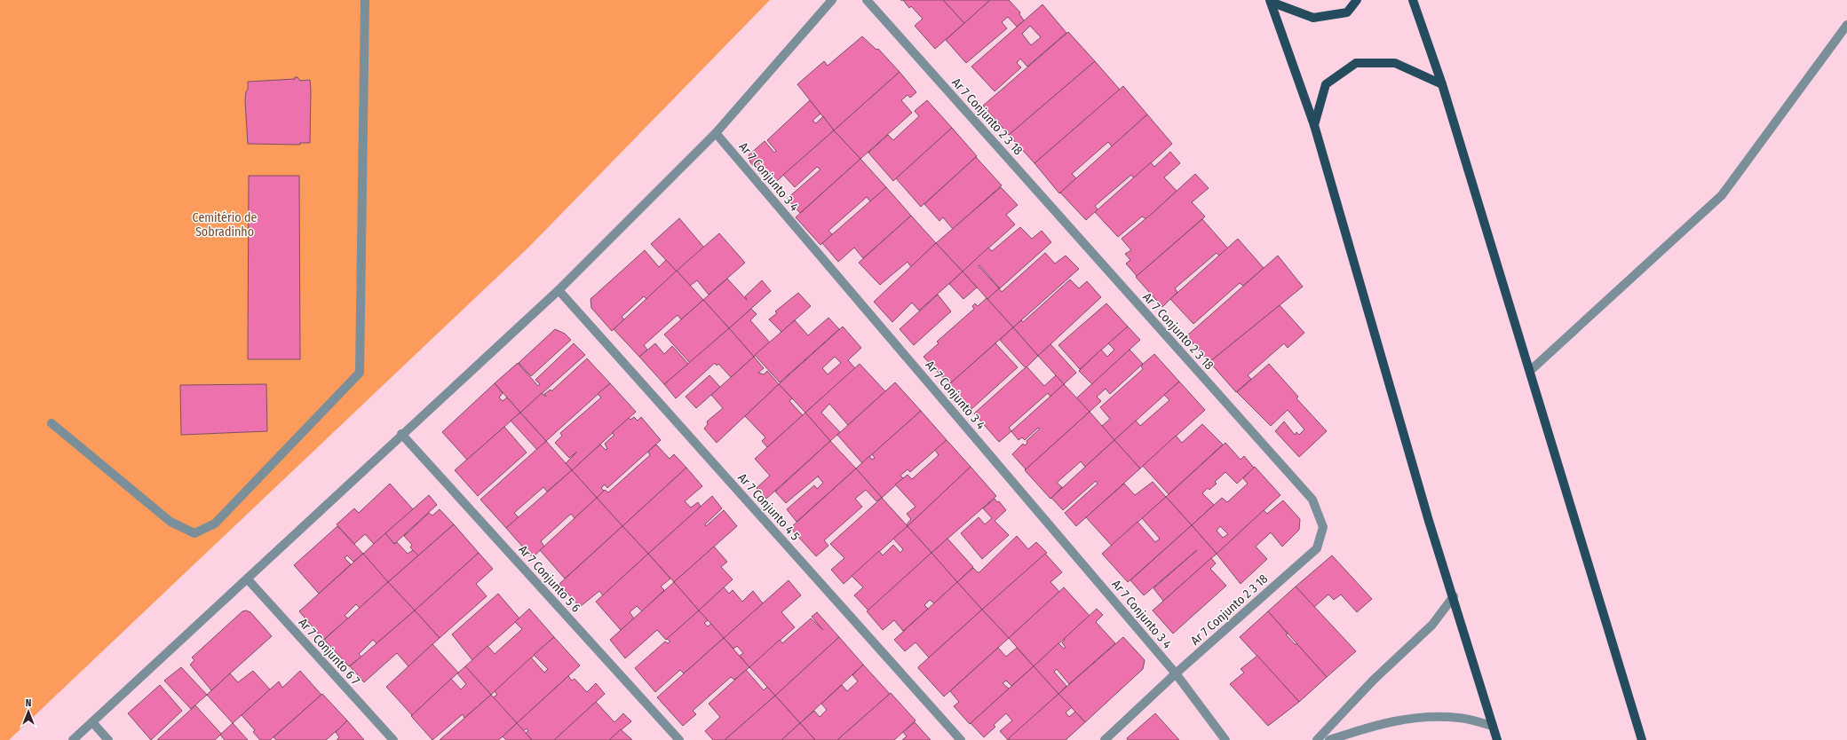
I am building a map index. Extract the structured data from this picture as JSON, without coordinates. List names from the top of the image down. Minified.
{"streets":{"street":["Ar 7 Conjunto 2 3 18","Ar 7 Conjunto 3 4","Ar 7 Conjunto 4 5","Ar 7 Conjunto 5 6","Ar 7 Conjunto 6 7"]},"crossings":[["Ar 7 Conjunto 2 3 18","Ar 7 Conjunto 3 4"]],"parks":["Cemitério de Sobradinho"],"north":"top"}
